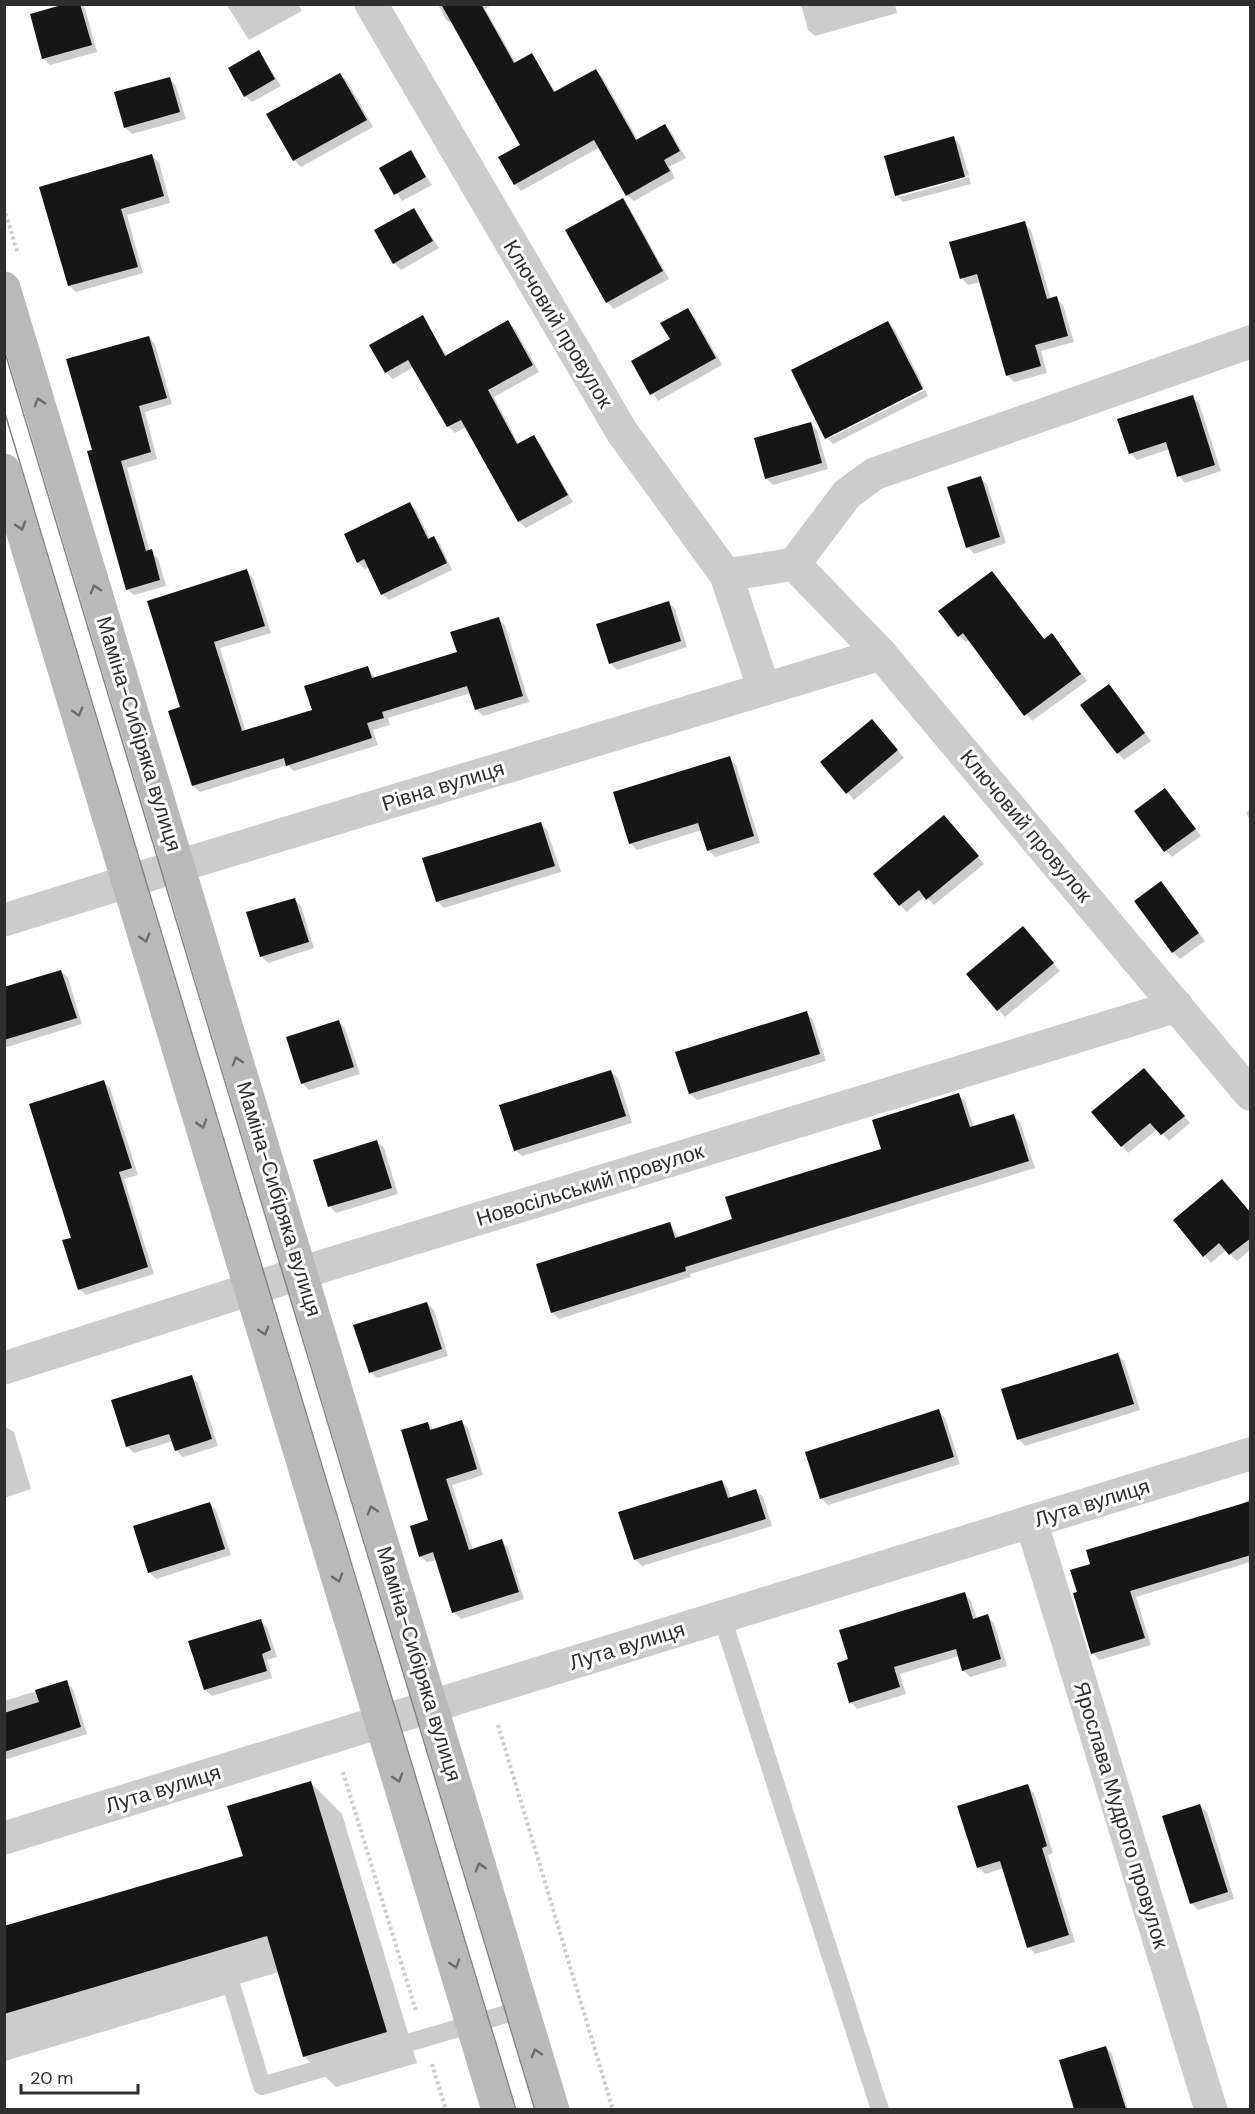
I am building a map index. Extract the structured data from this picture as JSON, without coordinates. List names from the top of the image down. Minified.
{"streets":{"main road":["Маміна-Сибіряка вулиця"],"street":["Ключовий провулок","Рівна вулиця","Новосільський провулок","Лута вулиця","Ярослава Мудрого провулок"]},"crossings":[["Ключовий провулок","Рівна вулиця"],["Ключовий провулок","Новосільський провулок"],["Маміна-Сибіряка вулиця","Рівна вулиця"],["Маміна-Сибіряка вулиця","Новосільський провулок"],["Маміна-Сибіряка вулиця","Лута вулиця"],["Лута вулиця","Ярослава Мудрого провулок"]],"scale_bar":"20 m"}
